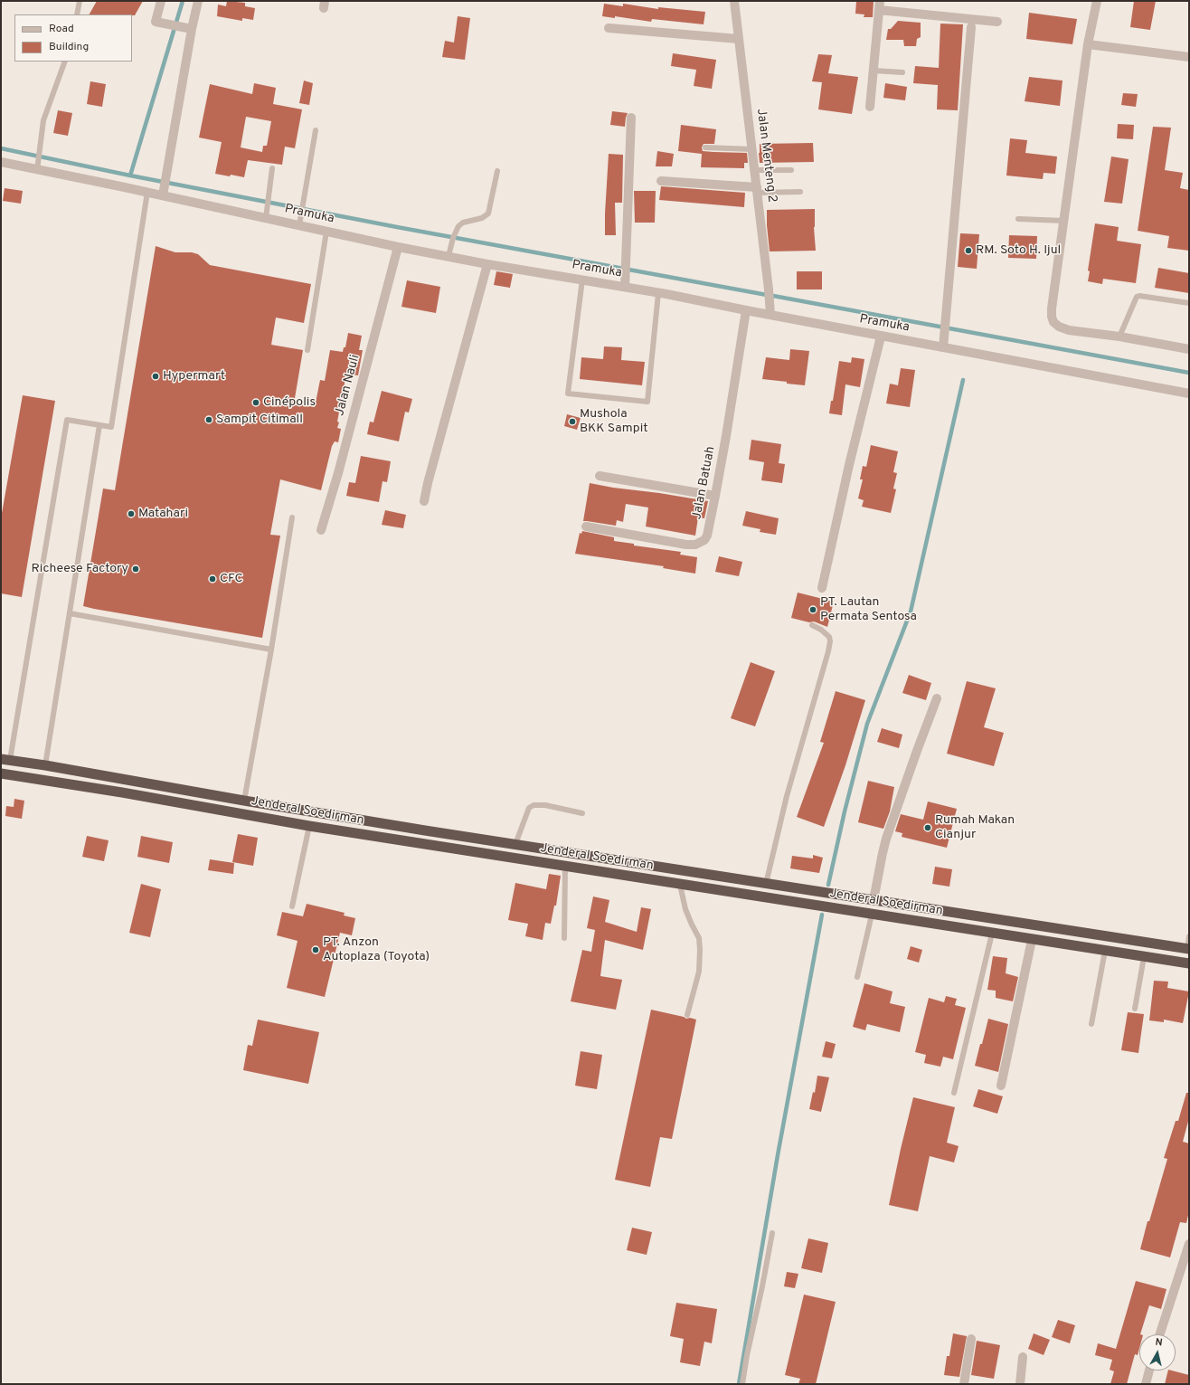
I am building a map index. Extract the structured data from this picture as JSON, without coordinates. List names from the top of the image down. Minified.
{"streets":{"highway":["Jenderal Soedirman"],"street":["Jalan Menteng 2","Pramuka","Jalan Nauli","Jalan Batuah"]},"crossings":[["Jalan Menteng 2","Pramuka"],["Pramuka","Jalan Nauli"],["Pramuka","Jalan Batuah"]],"places":["RM. Soto H. Ijul","Hypermart","Cinépolis","Sampit Citimall","Mushola BKK Sampit","Matahari","Richeese Factory","CFC","PT. Lautan Permata Sentosa","Rumah Makan Cianjur","PT. Anzon Autoplaza (Toyota)"],"legend":["Road","Building"],"north":"top"}
